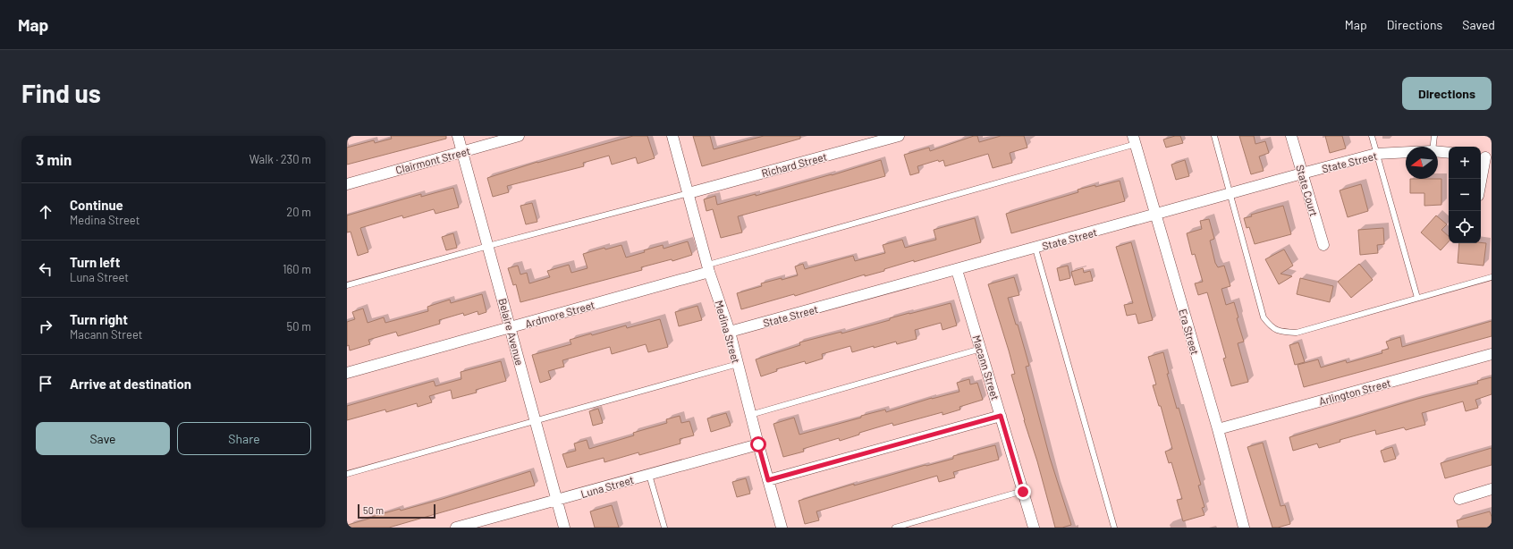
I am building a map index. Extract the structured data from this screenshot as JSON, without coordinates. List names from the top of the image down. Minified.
{"streets":{"street":["Clairmont Street","State Street","Richard Street","State Court","Ardmore Street","Belaire Avenue","Medina Street","Era Street","Macann Street","Arlington Street","Luna Street"]},"crossings":[["Clairmont Street","Belaire Avenue"],["State Street","State Court"],["State Street","Medina Street"],["State Street","Era Street"],["State Street","Macann Street"],["Richard Street","Medina Street"],["Ardmore Street","Belaire Avenue"],["Ardmore Street","Medina Street"],["Belaire Avenue","Luna Street"],["Medina Street","Luna Street"],["Era Street","Arlington Street"]],"scale_bar":"50 m","north":"left","page":{"header":"Map","nav":["Map","Directions","Saved"],"buttons":["Directions",["Save","Share"]],"title":"Find us","heading":["3 min","Walk · 230 m"],"map_buttons":["+","−"],"list":[["Continue","Medina Street","20 m"],["Turn left","Luna Street","160 m"],["Turn right","Macann Street","50 m"],"Arrive at destination"],"scale":"50 m"}}
